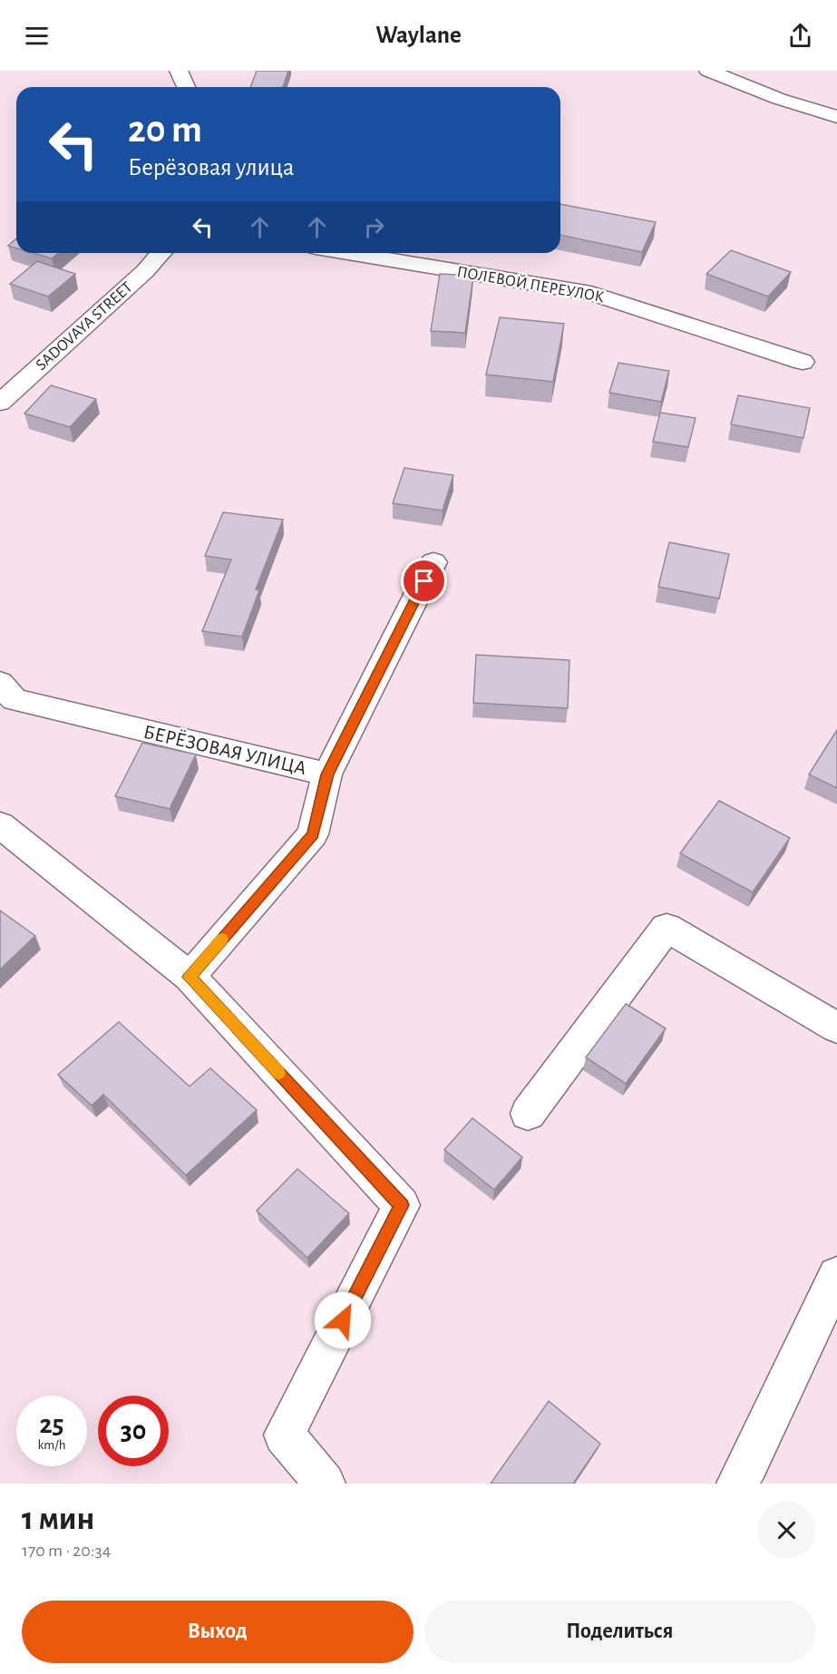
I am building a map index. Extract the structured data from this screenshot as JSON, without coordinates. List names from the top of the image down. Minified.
{"streets":{"street":["ПОЛЕВОЙ ПЕРЕУЛОК","SADOVAYA STREET","БЕРЁЗОВАЯ УЛИЦА"]},"page":{"header":"Waylane","turn":["20 m","Берёзовая улица"],"speed":"25 km/h","limit":"30","heading":["1 мин","170 m · 20:34"],"buttons":["Выход","Поделиться"]}}
